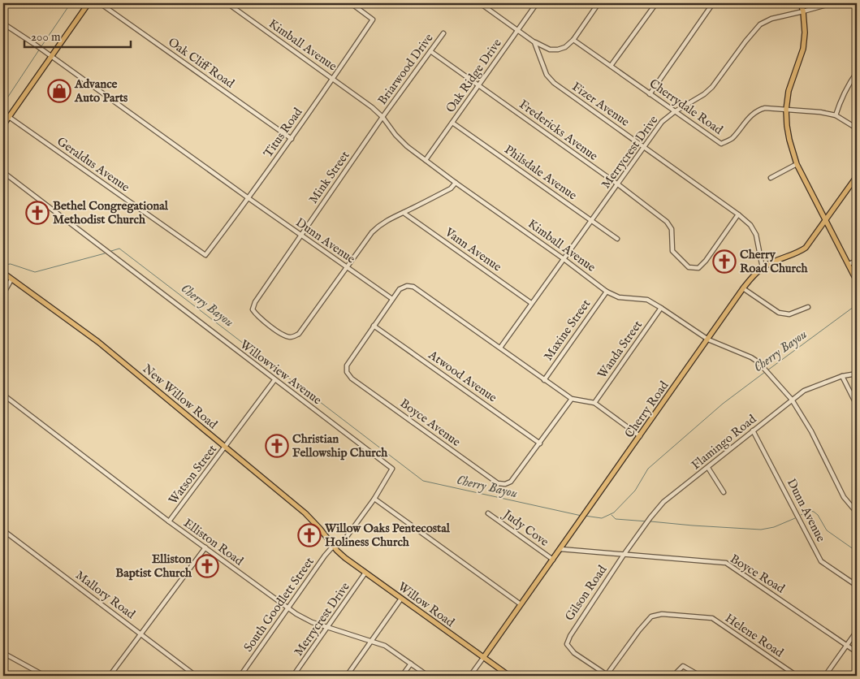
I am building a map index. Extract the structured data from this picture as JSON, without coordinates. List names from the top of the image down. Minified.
{"streets":{"main road":["New Willow Road","Cherry Road","Willow Road"],"street":["Kimball Avenue","Oak Cliff Road","Briarwood Drive","Oak Ridge Drive","Fizer Avenue","Cherrydale Road","Fredericks Avenue","Titus Road","Merrycrest Drive","Geraldus Avenue","Philsdale Avenue","Mink Street","Dunn Avenue","Vann Avenue","Maxine Street","Wanda Street","Willowview Avenue","Atwood Avenue","Boyce Avenue","Flamingo Road","Watson Street","Judy Cove","Elliston Road","Boyce Road","Gilson Road","Mallory Road","South Goodlett Street","Helene Road"]},"crossings":[["Kimball Avenue","Briarwood Drive"],["Kimball Avenue","Oak Ridge Drive"],["Kimball Avenue","Titus Road"],["Kimball Avenue","Merrycrest Drive"],["Kimball Avenue","Mink Street"],["Kimball Avenue","Maxine Street"],["Kimball Avenue","Wanda Street"],["Kimball Avenue","Cherry Road"],["Kimball Avenue","Flamingo Road"],["Oak Cliff Road","Titus Road"],["Briarwood Drive","Fredericks Avenue"],["Briarwood Drive","Mink Street"],["Oak Ridge Drive","Fredericks Avenue"],["Oak Ridge Drive","Philsdale Avenue"],["Fizer Avenue","Fredericks Avenue"],["Fizer Avenue","Merrycrest Drive"],["Fizer Avenue","Cherry Road"],["Cherrydale Road","Merrycrest Drive"],["Fredericks Avenue","Merrycrest Drive"],["Titus Road","Geraldus Avenue"],["Titus Road","Dunn Avenue"],["Merrycrest Drive","Philsdale Avenue"],["Merrycrest Drive","Vann Avenue"],["Merrycrest Drive","Elliston Road"],["Merrycrest Drive","Willow Road"],["Mink Street","Dunn Avenue"],["Dunn Avenue","Flamingo Road"],["Willowview Avenue","Watson Street"],["Willowview Avenue","South Goodlett Street"],["Atwood Avenue","Boyce Avenue"],["New Willow Road","Watson Street"],["New Willow Road","South Goodlett Street"],["New Willow Road","Willow Road"],["Cherry Road","Judy Cove"],["Cherry Road","Boyce Road"],["Cherry Road","Willow Road"],["Flamingo Road","Boyce Road"],["Flamingo Road","Gilson Road"],["Watson Street","Elliston Road"],["Elliston Road","South Goodlett Street"],["Boyce Road","Gilson Road"],["Gilson Road","Helene Road"],["South Goodlett Street","Willow Road"]],"water":["Cherry Bayou"],"places":{"shop":["Advance Auto Parts"],"church":["Bethel Congregational Methodist Church","Cherry Road Church","Christian Fellowship Church","Willow Oaks Pentecostal Holiness Church","Elliston Baptist Church"]},"scale_bar":"200 m"}
